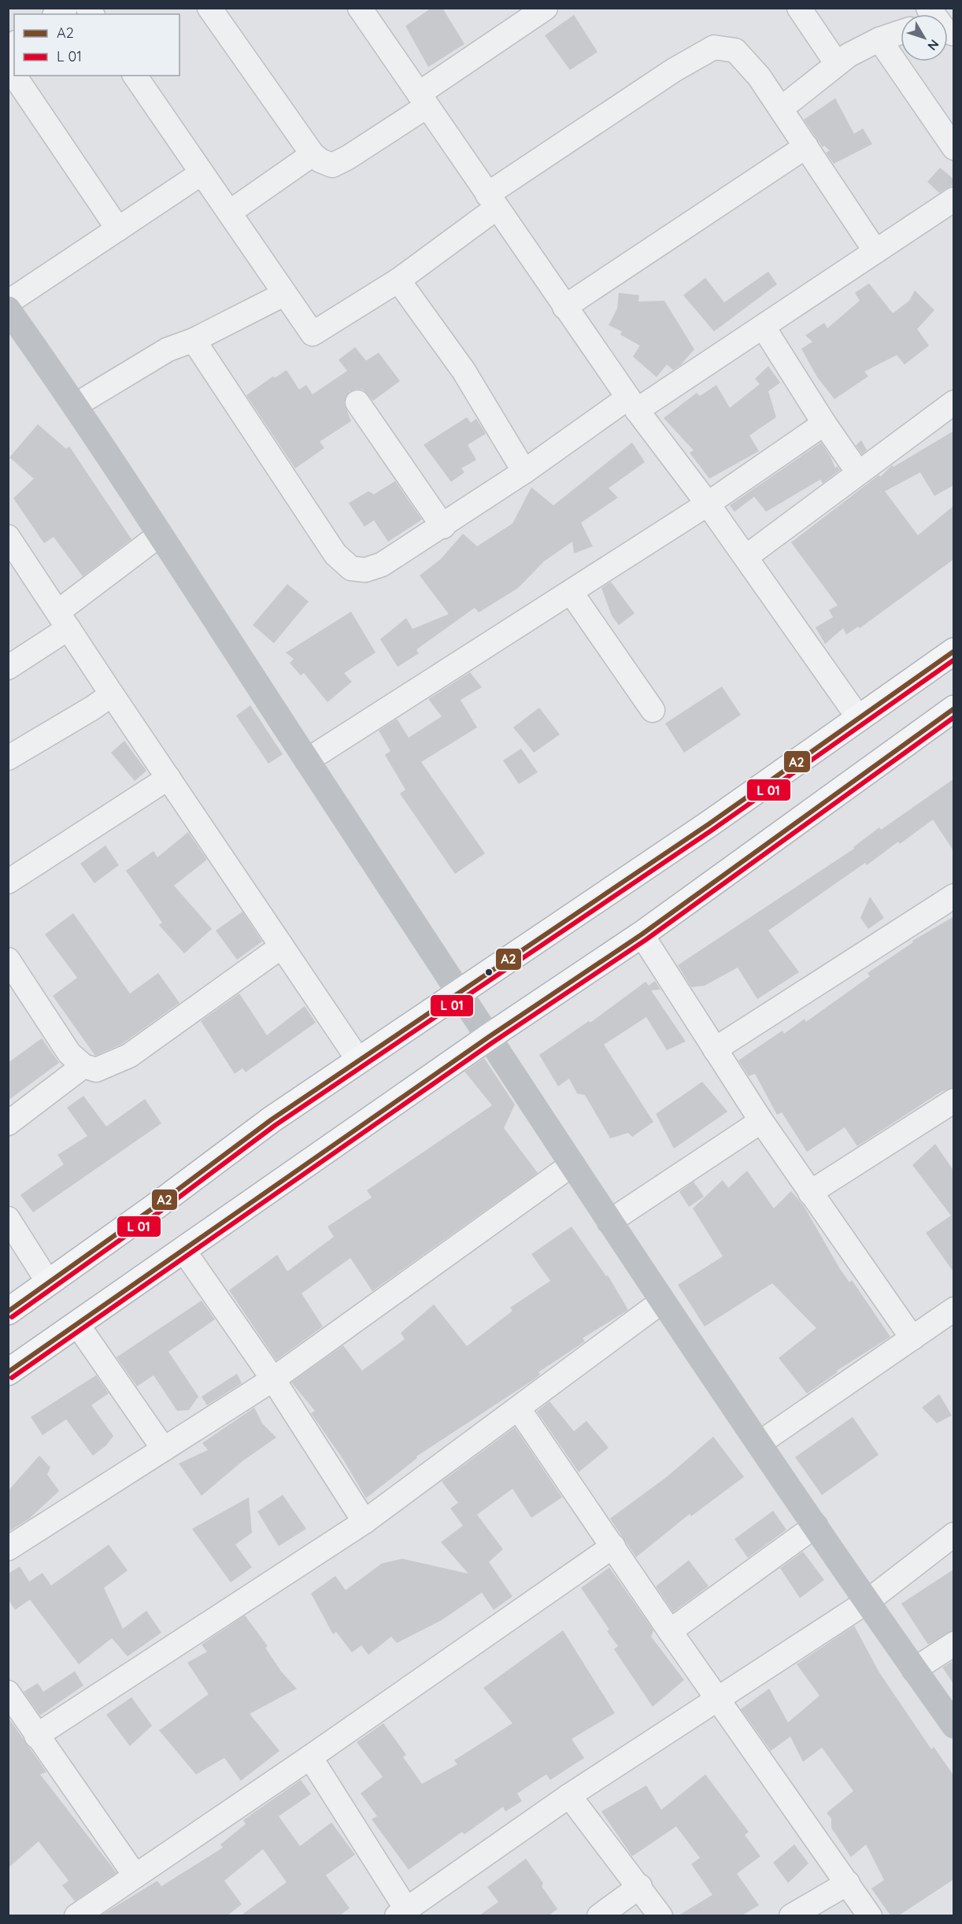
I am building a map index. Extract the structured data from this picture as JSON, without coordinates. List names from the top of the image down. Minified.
{"lines":["transit line A2"],"legend":["A2","L 01"],"north":"bottom right"}
